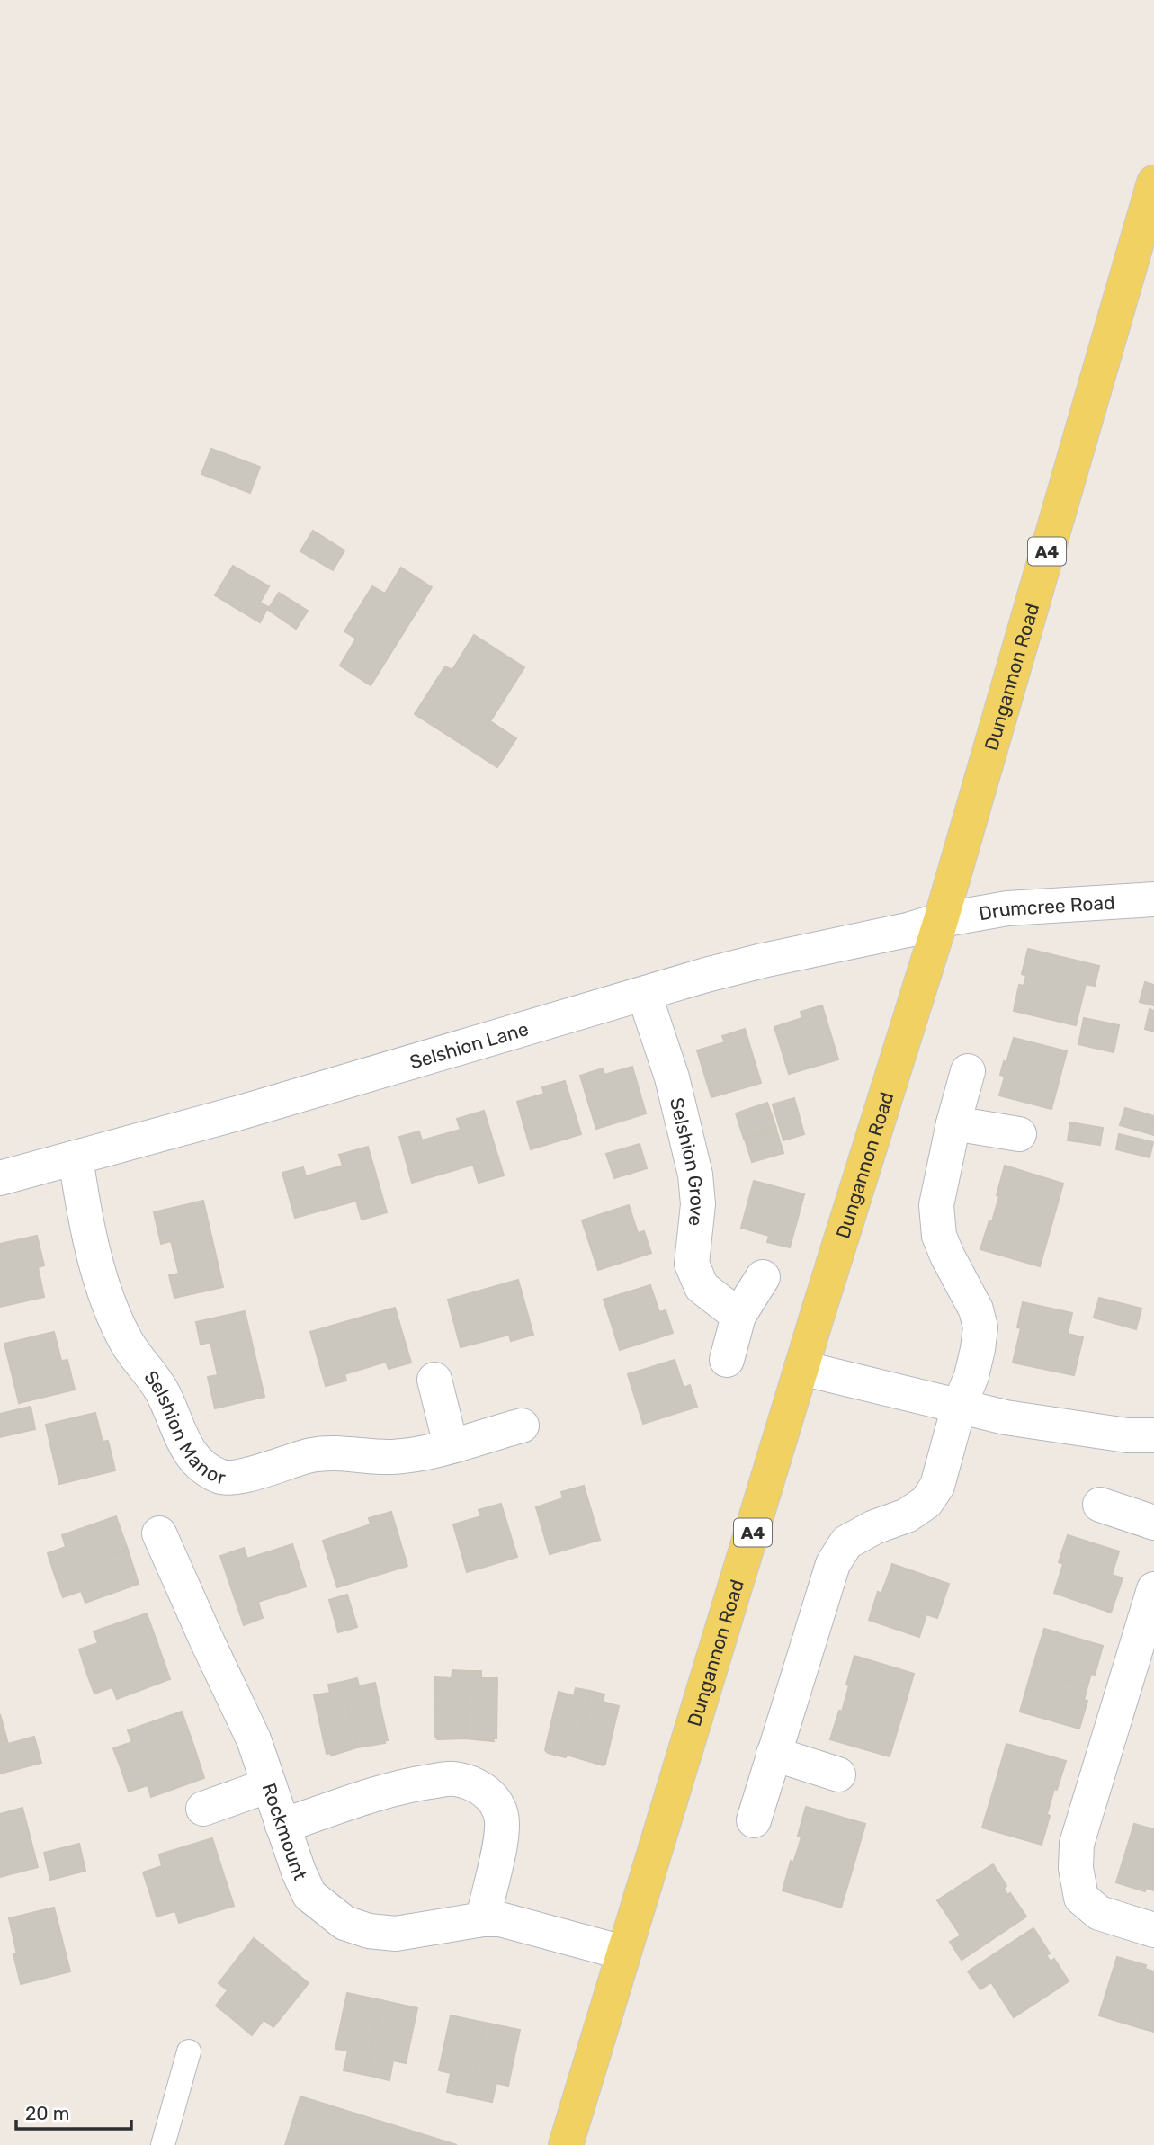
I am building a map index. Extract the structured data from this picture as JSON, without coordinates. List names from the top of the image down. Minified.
{"streets":{"main road":["A4","Dungannon Road"],"street":["Drumcree Road","Selshion Lane","Selshion Grove","Selshion Manor","Rockmount"]},"crossings":[["Dungannon Road","Drumcree Road"],["Dungannon Road","Selshion Lane"],["Dungannon Road","Rockmount"],["Drumcree Road","Selshion Lane"],["Selshion Lane","Selshion Grove"],["Selshion Lane","Selshion Manor"]],"scale_bar":"20 m"}
